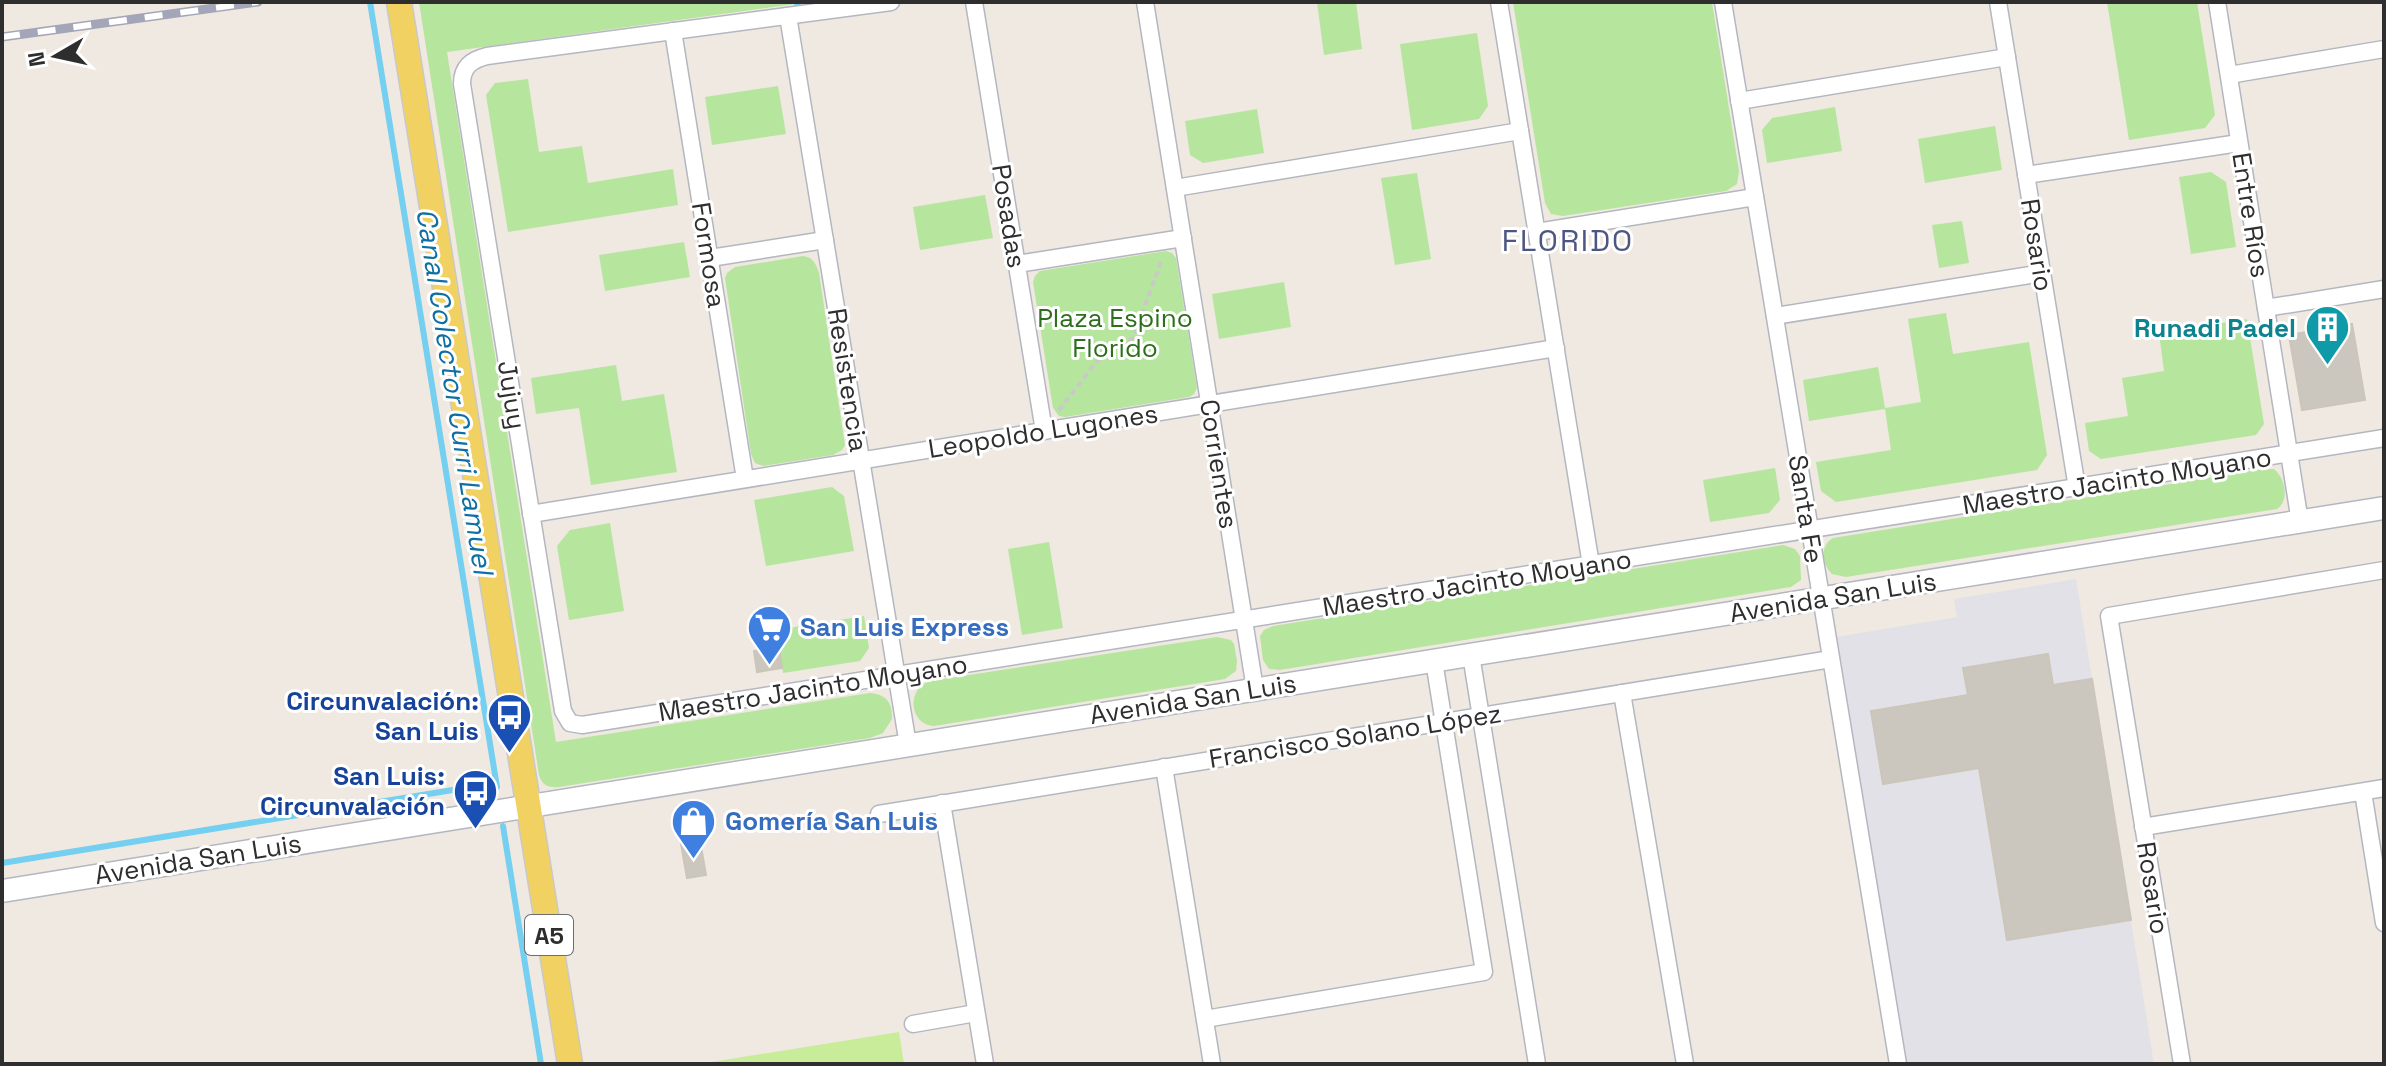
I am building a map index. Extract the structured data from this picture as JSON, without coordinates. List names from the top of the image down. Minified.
{"streets":{"main road":["Avenida San Luis","A5"],"street":["Entre Ríos","Posadas","Rosario","Formosa","Resistencia","Jujuy","Leopoldo Lugones","Corrientes","Maestro Jacinto Moyano","Santa Fe","Francisco Solano López"]},"crossings":[["Entre Ríos","Maestro Jacinto Moyano"],["Entre Ríos","Avenida San Luis"],["Posadas","Leopoldo Lugones"],["Rosario","Maestro Jacinto Moyano"],["Formosa","Jujuy"],["Formosa","Leopoldo Lugones"],["Resistencia","Leopoldo Lugones"],["Resistencia","Maestro Jacinto Moyano"],["Resistencia","Avenida San Luis"],["Jujuy","Leopoldo Lugones"],["Jujuy","Maestro Jacinto Moyano"],["Leopoldo Lugones","Corrientes"],["Corrientes","Maestro Jacinto Moyano"],["Corrientes","Avenida San Luis"],["Maestro Jacinto Moyano","Santa Fe"],["Santa Fe","Avenida San Luis"],["Santa Fe","Francisco Solano López"],["Avenida San Luis","A5"]],"districts":["FLORIDO"],"water":["Canal Colector Curri Lamuel"],"parks":["Plaza Espino Florido"],"places":{"building":["Runadi Padel"],"supermarket":["San Luis Express"],"bus stop":["Circunvalación: San Luis","San Luis: Circunvalación"],"shop":["Gomería San Luis"]},"north":"left"}
